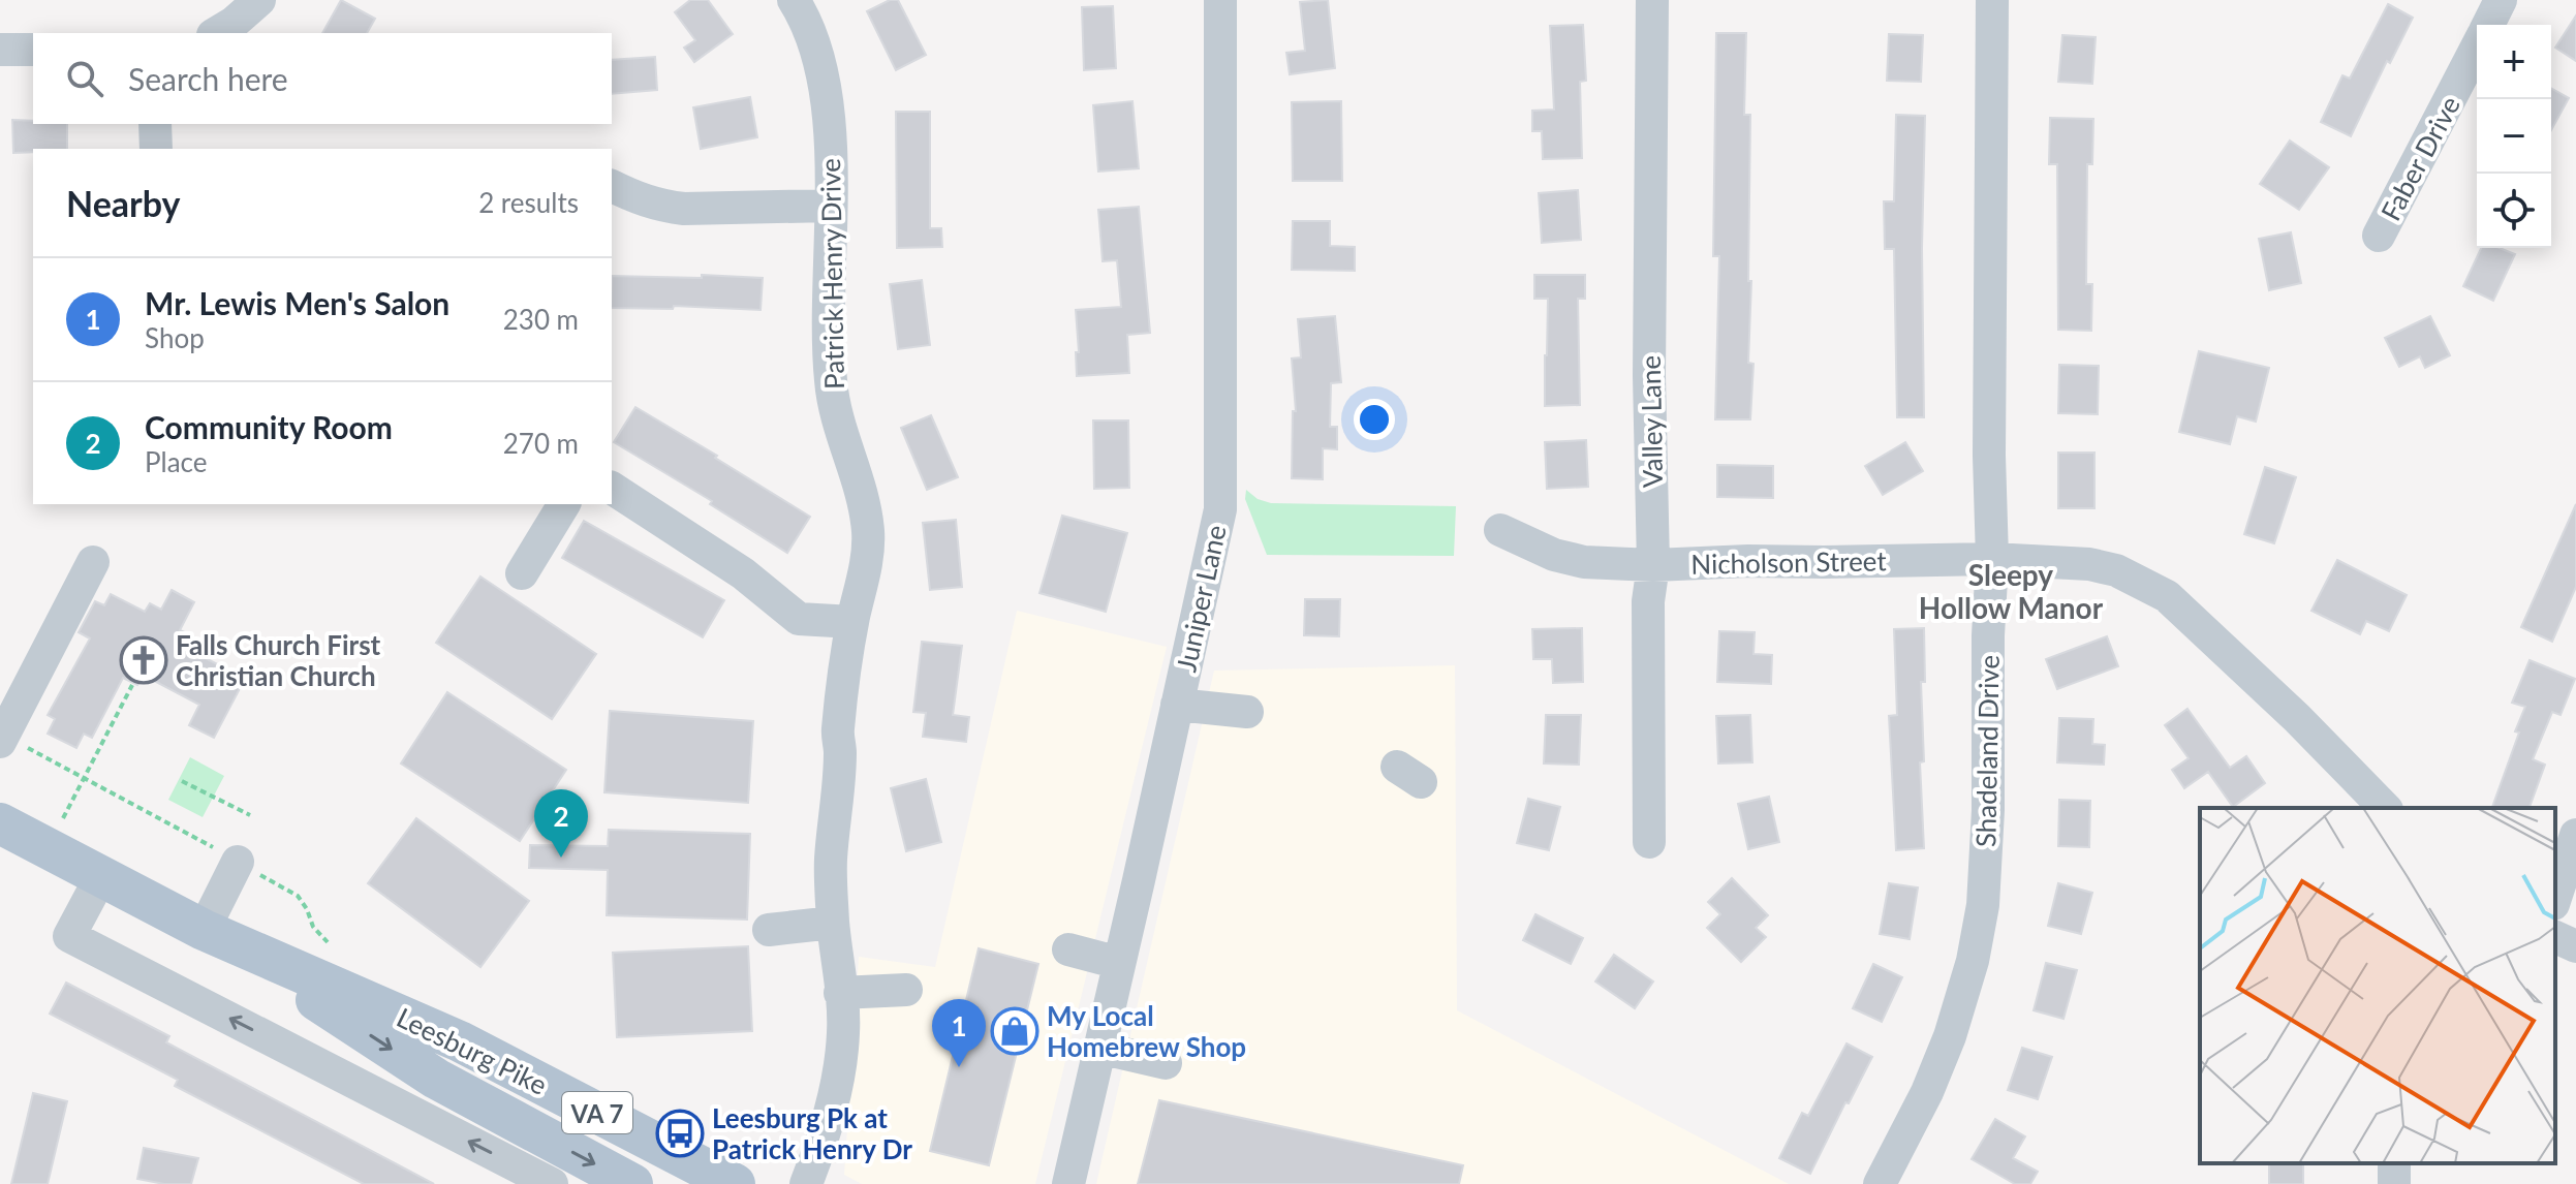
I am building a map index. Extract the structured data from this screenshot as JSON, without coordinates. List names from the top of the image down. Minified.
{"streets":{"main road":["Leesburg Pike","VA 7"],"street":["Faber Drive","Patrick Henry Drive","Valley Lane","Nicholson Street","Juniper Lane","Shadeland Drive"]},"crossings":[["Valley Lane","Nicholson Street"],["Nicholson Street","Shadeland Drive"]],"districts":["Sleepy Hollow Manor"],"places":{"church":["Falls Church First Christian Church"],"shop":["My Local Homebrew Shop"],"bus stop":["Leesburg Pk at Patrick Henry Dr"]},"page":{"map_buttons":["+","−"],"search":"Search here","heading":["Nearby","2 results"],"list":[{"mark":"1","name":"Mr. Lewis Men's Salon","note":"Shop","value":"230 m"},{"mark":"2","name":"Community Room","note":"Place","value":"270 m"}],"pins":["2","1"]}}
